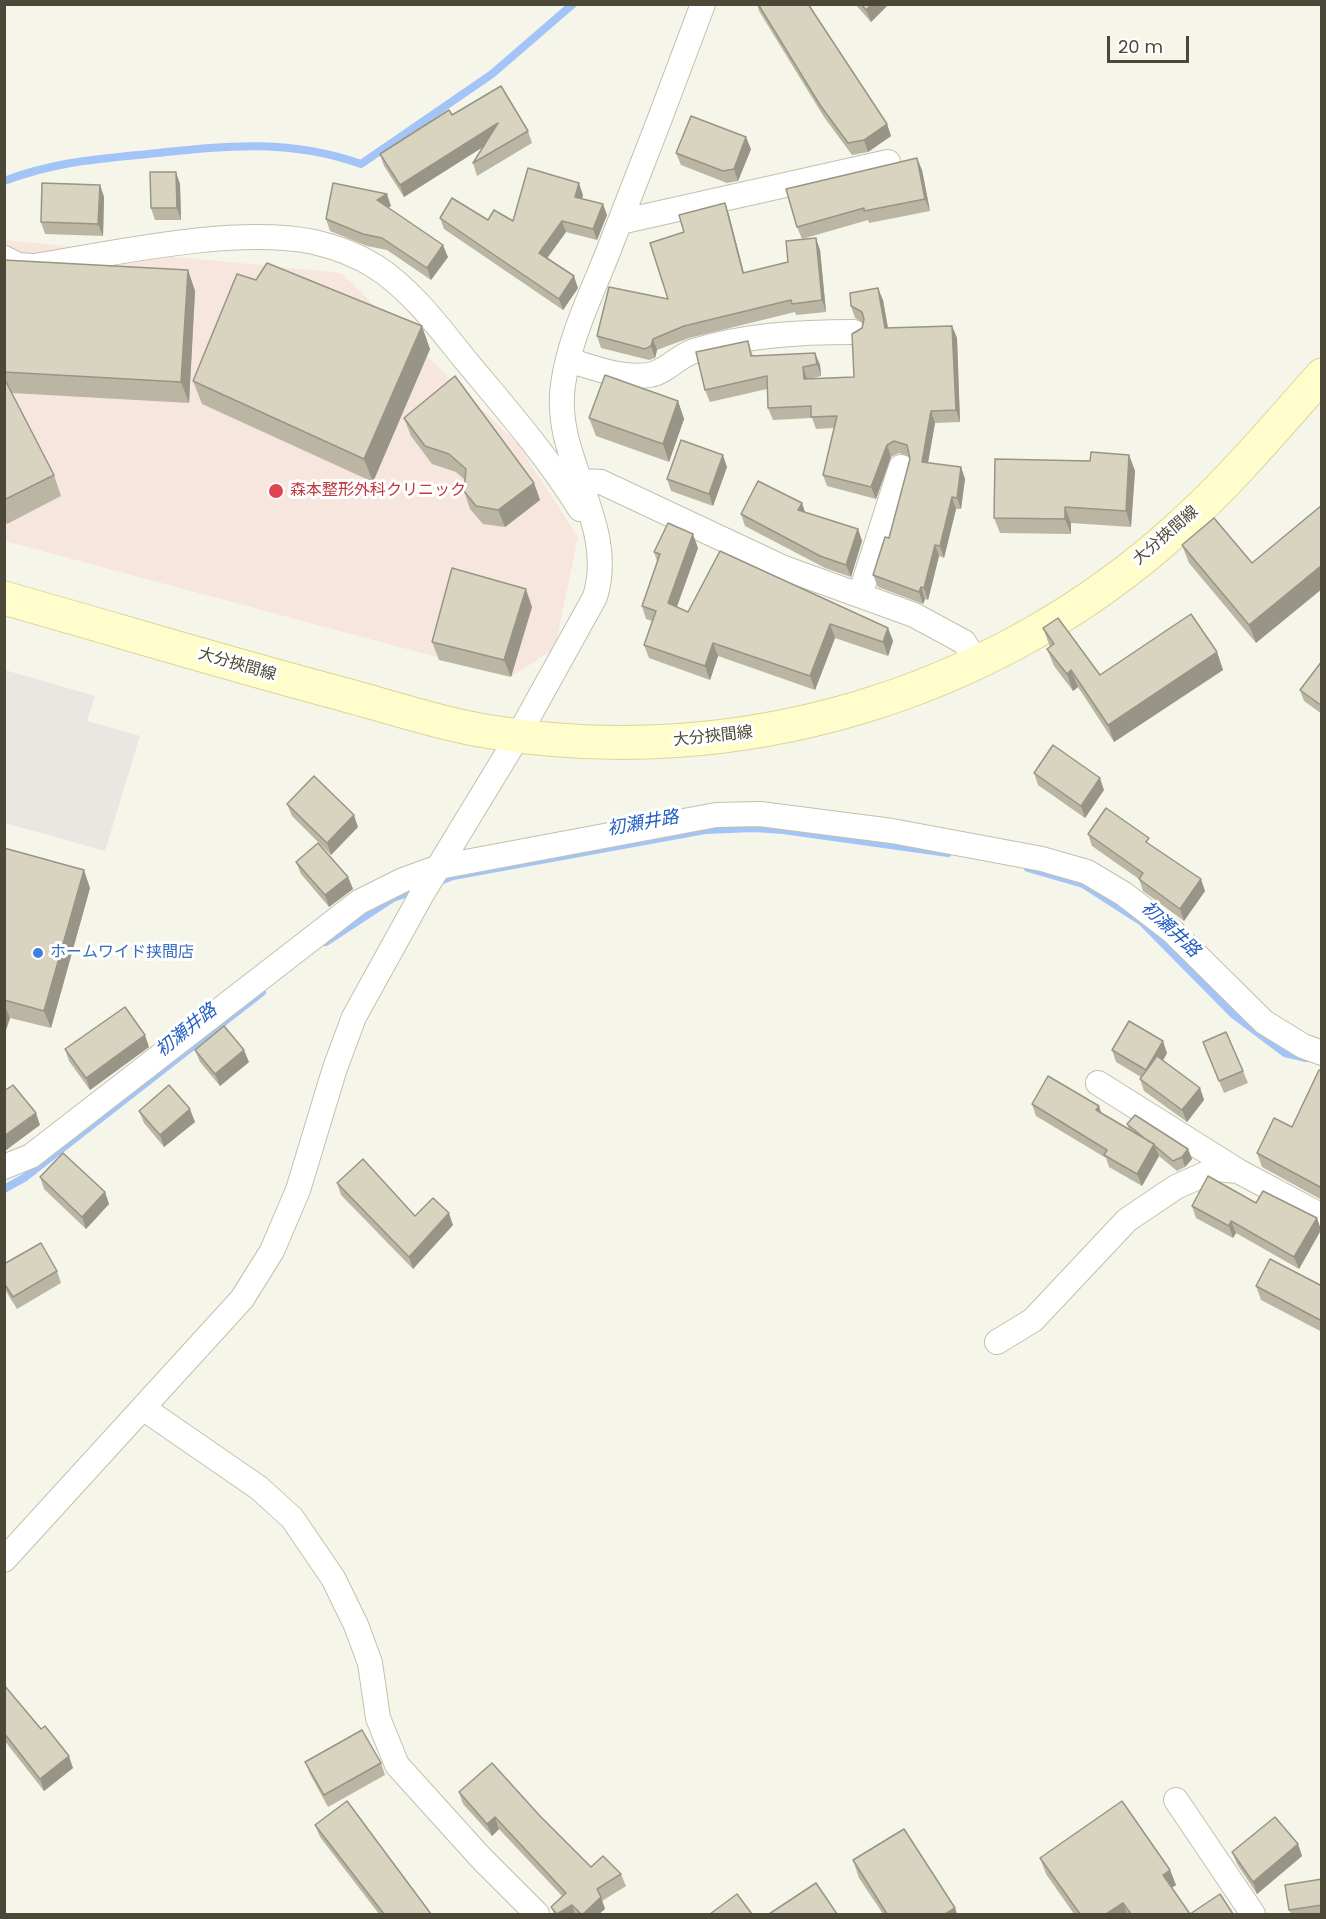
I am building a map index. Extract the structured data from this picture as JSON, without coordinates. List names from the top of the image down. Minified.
{"streets":{"main road":["大分挾間線"]},"water":["初瀬井路"],"places":["森本整形外科クリニック","ホームワイド挟間店"],"scale_bar":"20 m"}
